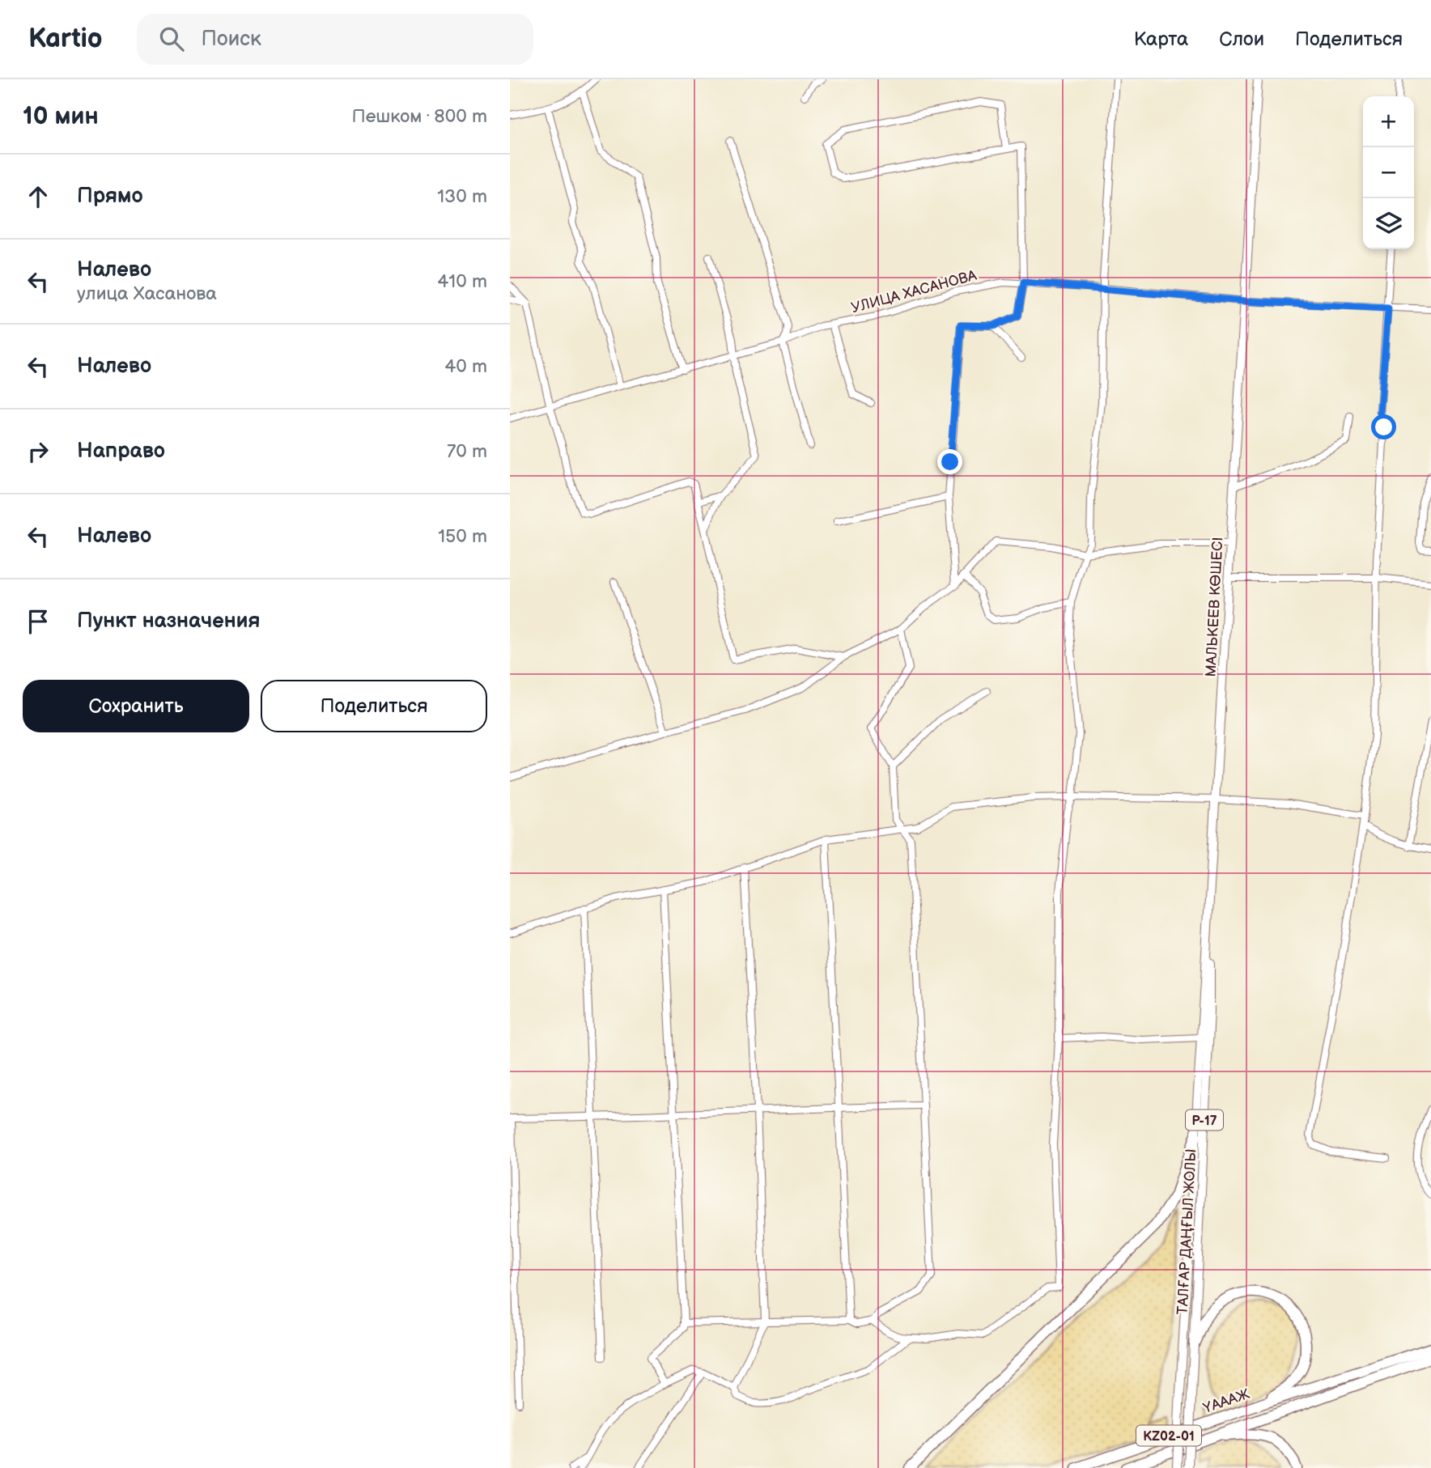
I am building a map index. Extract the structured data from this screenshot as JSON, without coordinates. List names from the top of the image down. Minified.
{"streets":{"highway":["ҮАААЖ","KZ02-01"],"main road":["МАЛЬКЕЕВ КӨШЕСІ","P-17","ТАЛҒАР ДАҢҒЫЛ ЖОЛЫ"],"street":["УЛИЦА ХАСАНОВА"]},"crossings":[["УЛИЦА ХАСАНОВА","МАЛЬКЕЕВ КӨШЕСІ"],["МАЛЬКЕЕВ КӨШЕСІ","ТАЛҒАР ДАҢҒЫЛ ЖОЛЫ"],["ҮАААЖ","KZ02-01"]],"page":{"header":"Kartio","search":"Поиск","nav":["Карта","Слои","Поделиться"],"heading":["10 мин","Пешком · 800 m"],"map_buttons":["+","−"],"list":[["Прямо","130 m"],["Налево","улица Хасанова","410 m"],["Налево","40 m"],["Направо","70 m"],["Налево","150 m"],"Пункт назначения"],"buttons":["Сохранить","Поделиться"]}}
